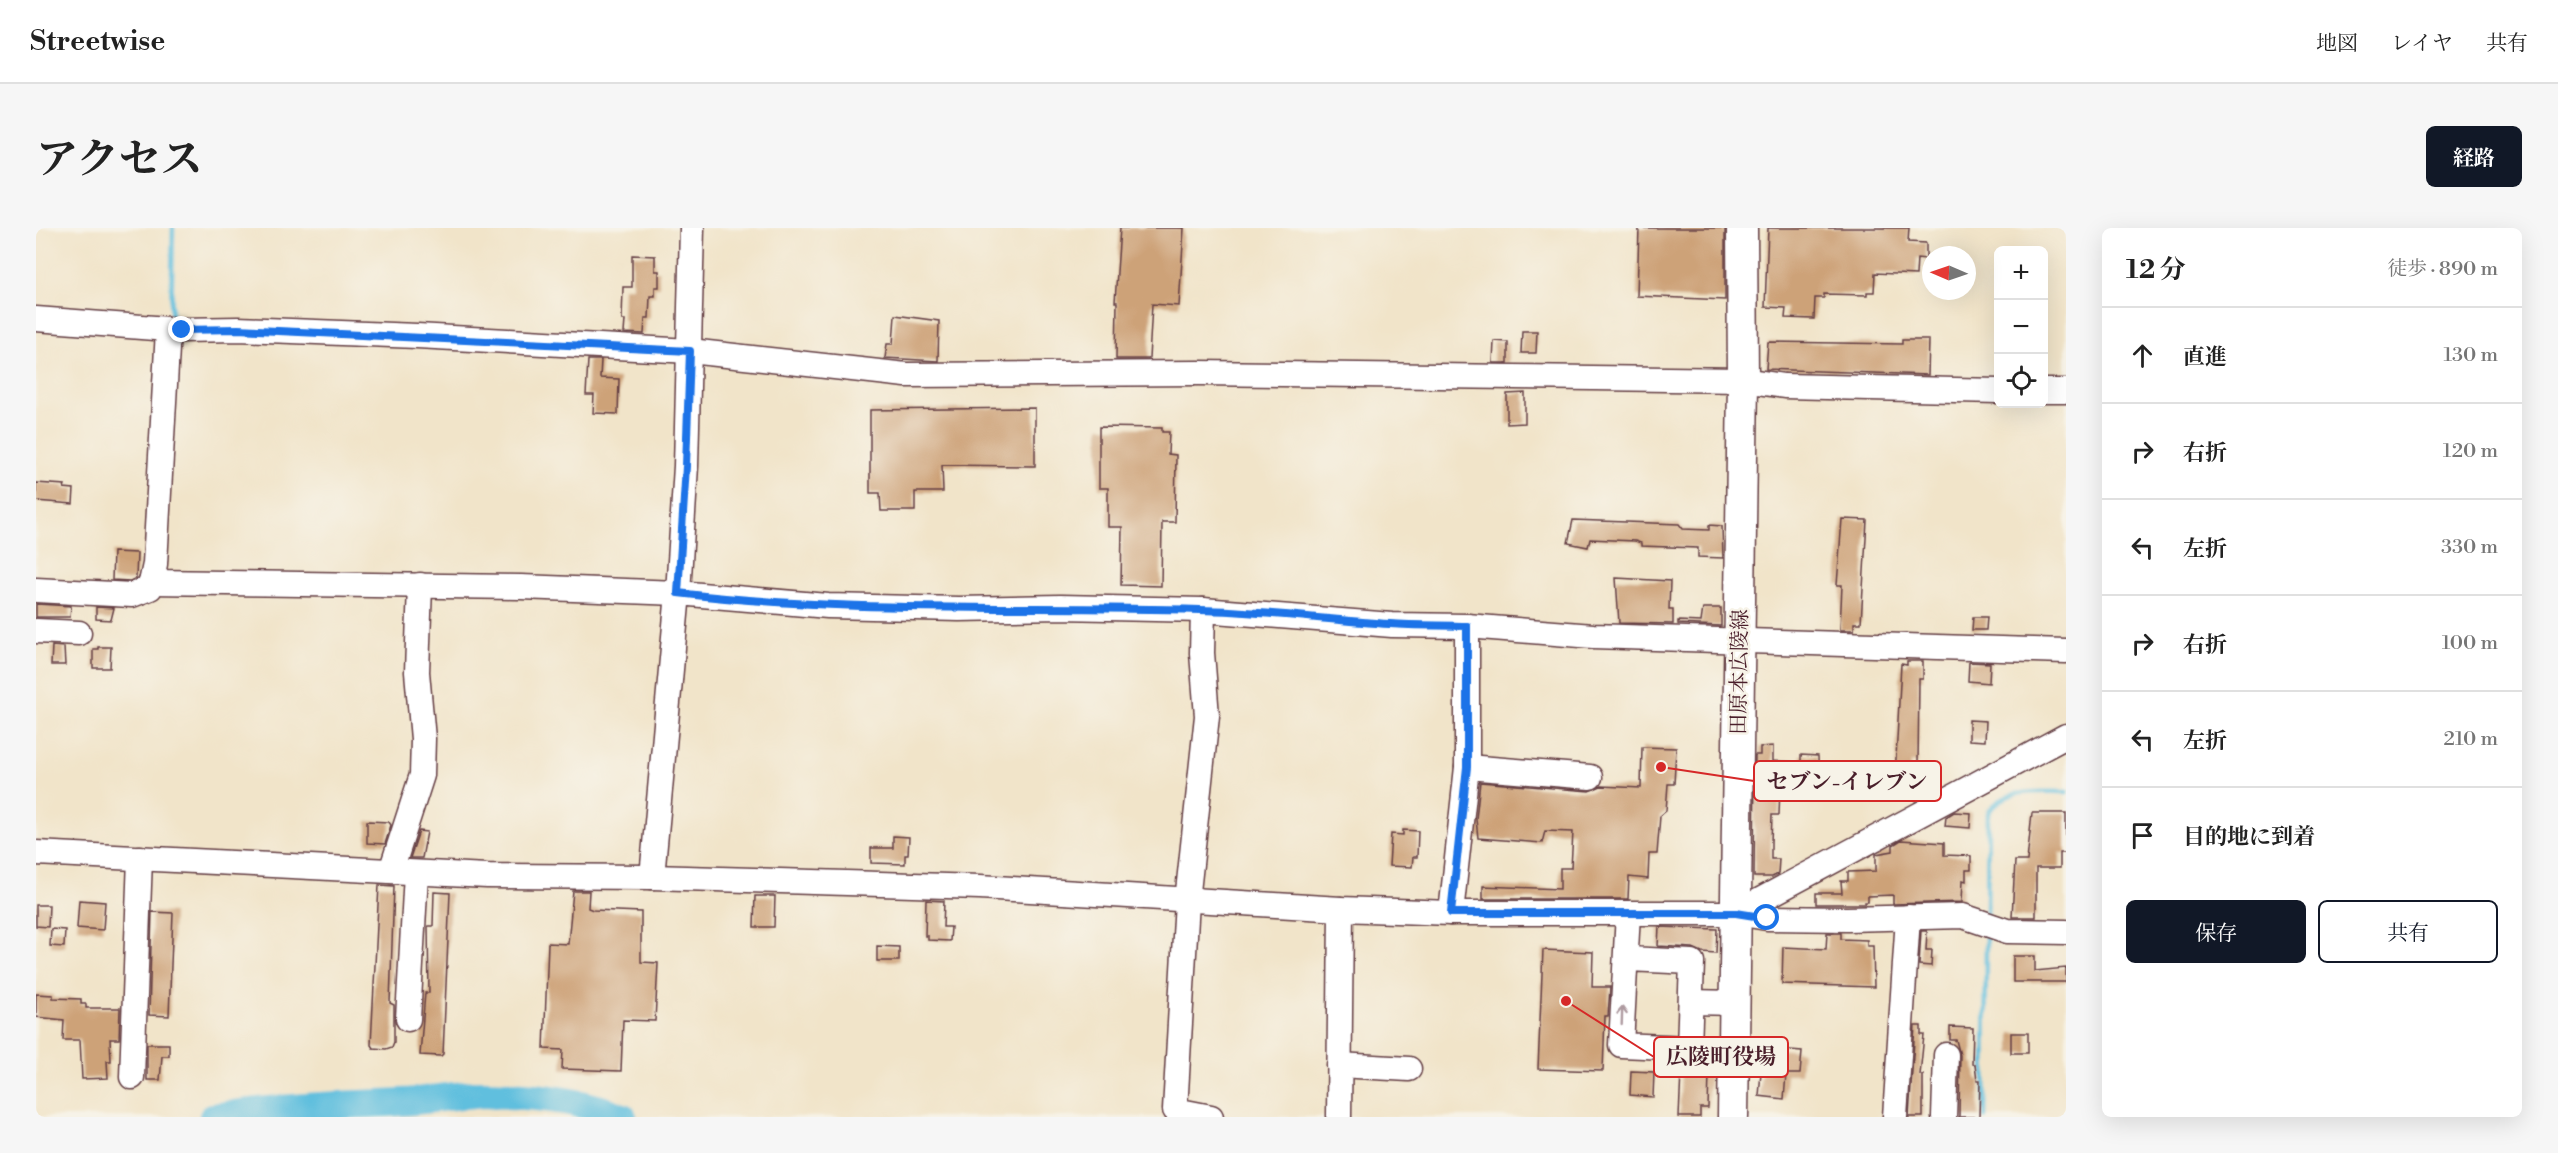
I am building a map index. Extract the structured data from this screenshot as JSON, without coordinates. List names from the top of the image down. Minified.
{"streets":{"main road":["田原本広陵線"]},"places":["セブン-イレブン","広陵町役場"],"north":"left","page":{"header":"Streetwise","nav":["地図","レイヤ","共有"],"title":"アクセス","buttons":["経路",["保存","共有"]],"heading":["12 分","徒歩 · 890 m"],"map_buttons":["+","−"],"list":[["直進","130 m"],["右折","120 m"],["左折","330 m"],["右折","100 m"],["左折","210 m"],"目的地に到着"]}}
